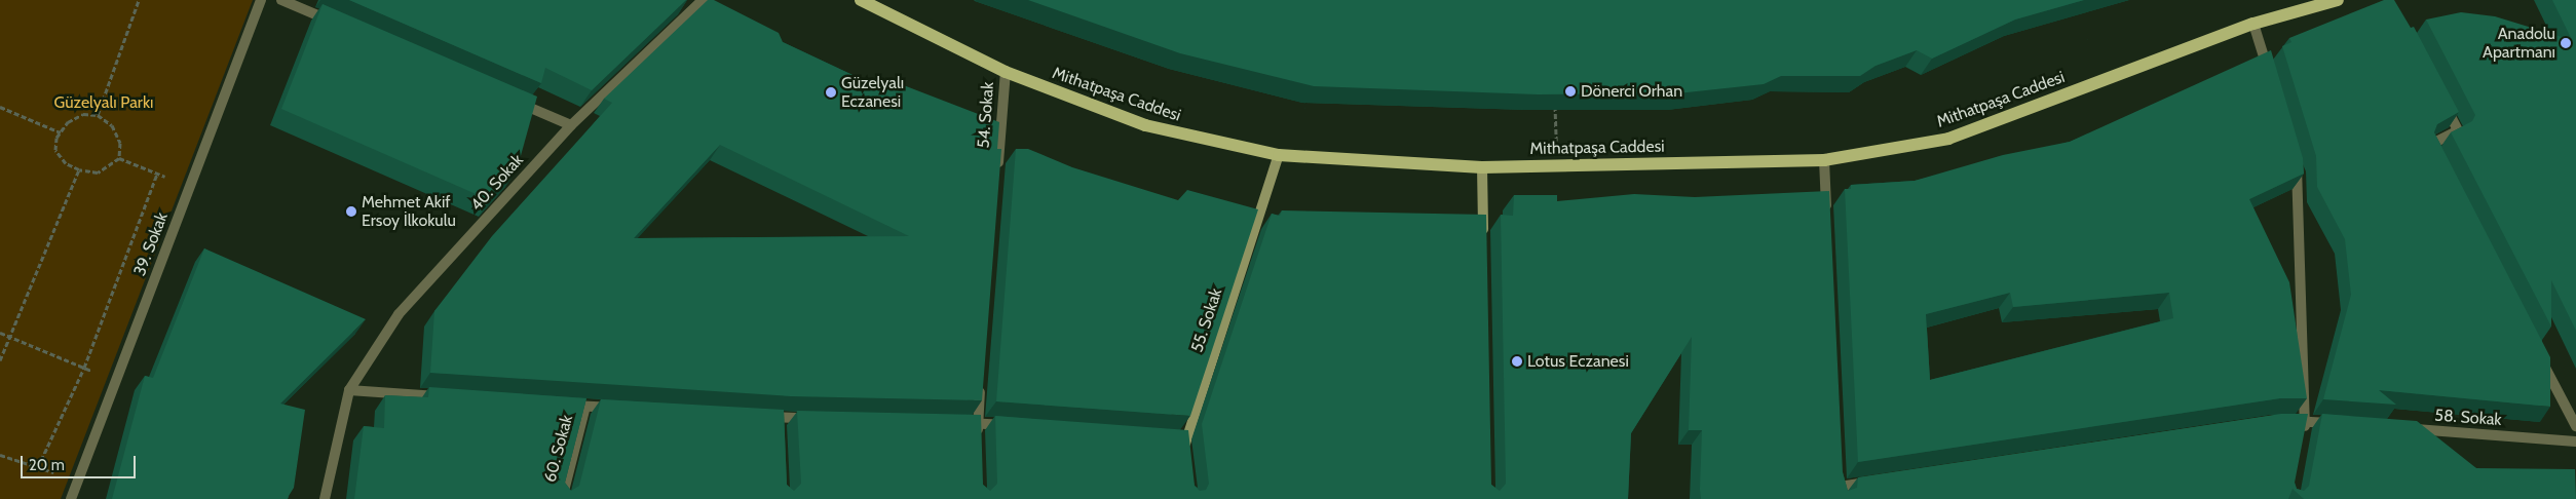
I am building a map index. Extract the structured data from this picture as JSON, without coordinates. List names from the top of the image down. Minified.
{"streets":{"main road":["Mithatpaşa Caddesi"],"street":["54. Sokak","40. Sokak","39. Sokak","55. Sokak","58. Sokak","60. Sokak"]},"crossings":[["Mithatpaşa Caddesi","54. Sokak"],["Mithatpaşa Caddesi","55. Sokak"]],"parks":["Güzelyalı Parkı"],"places":["Anadolu Apartmanı","Dönerci Orhan","Güzelyalı Eczanesi","Mehmet Akif Ersoy İlkokulu","Lotus Eczanesi"],"scale_bar":"20 m"}
